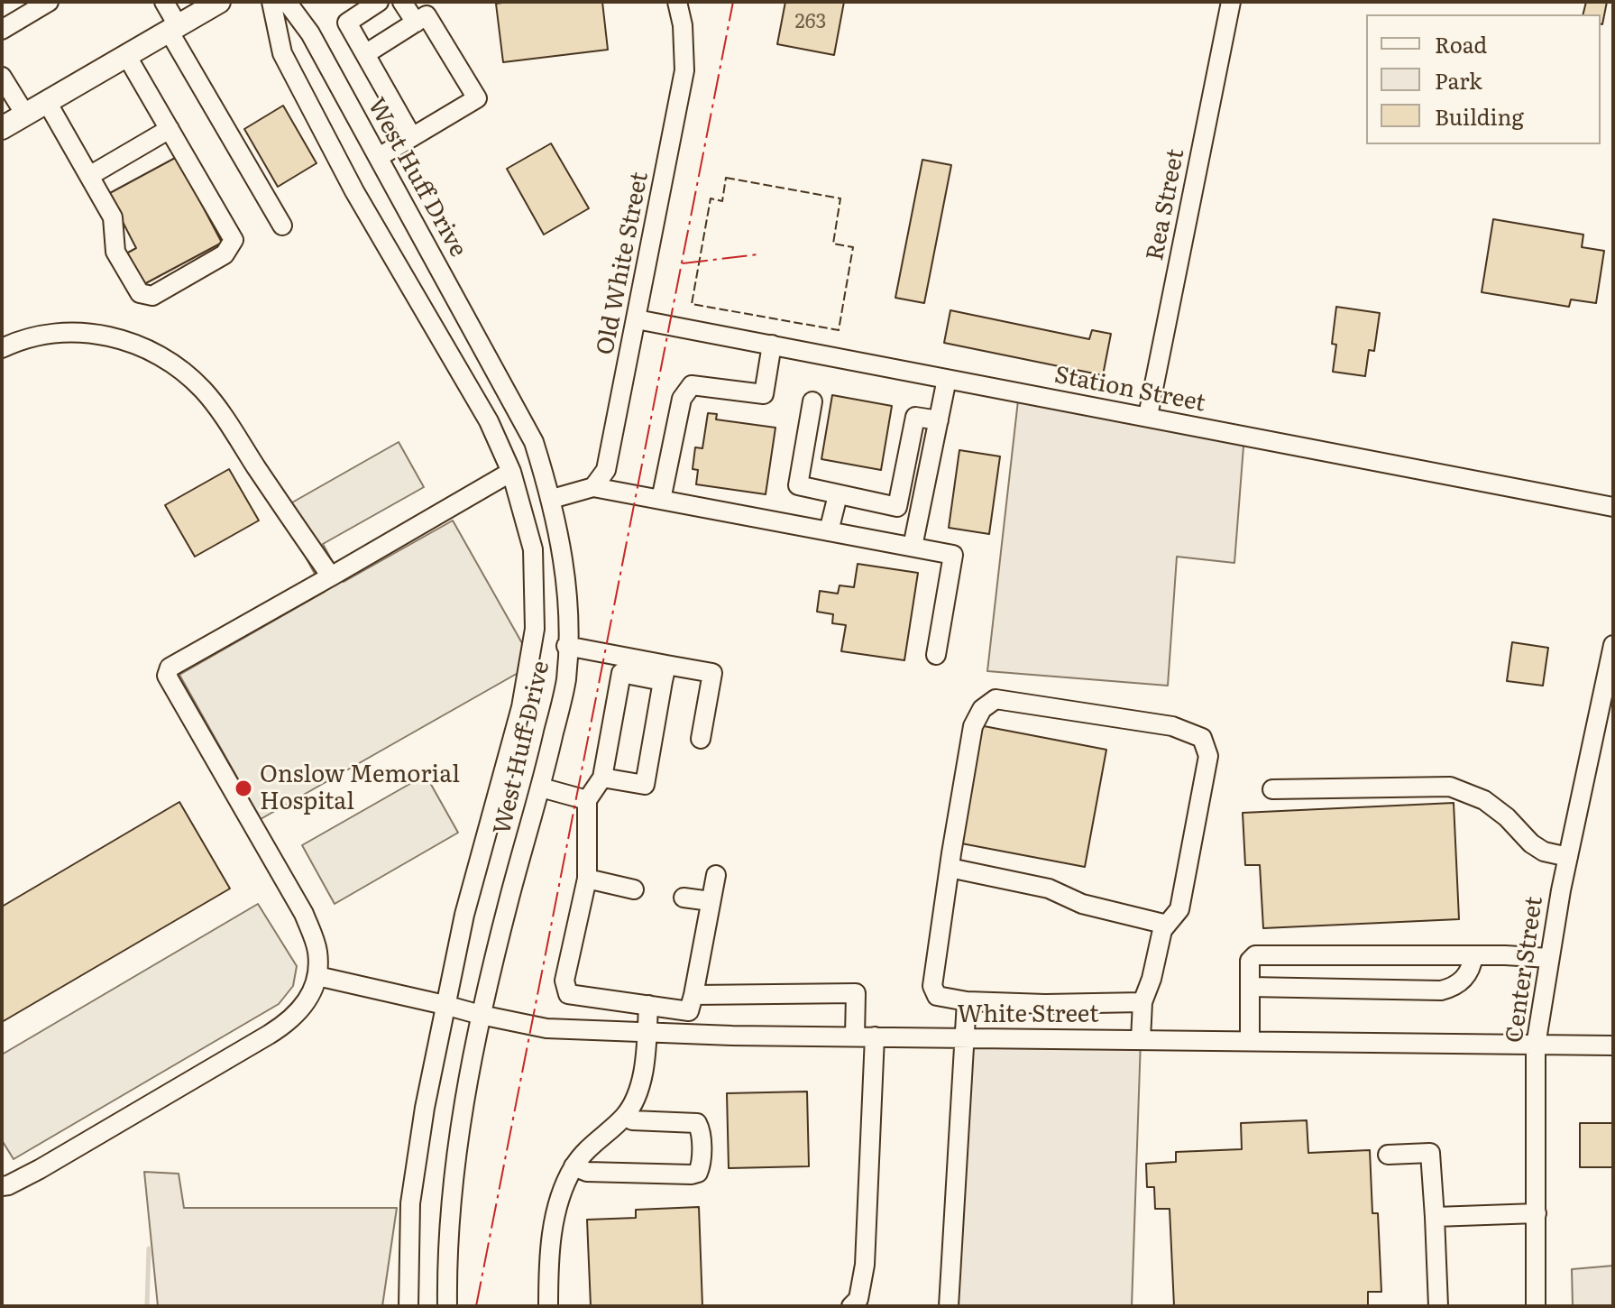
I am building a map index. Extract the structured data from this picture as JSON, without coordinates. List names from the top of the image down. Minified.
{"streets":{"street":["West Huff Drive","Rea Street","Old White Street","Station Street","Center Street","White Street"]},"crossings":[["West Huff Drive","White Street"],["Rea Street","Station Street"],["Old White Street","Station Street"],["Center Street","White Street"]],"places":["Onslow Memorial Hospital"],"house_numbers":["263"],"legend":["Road","Park","Building"]}
